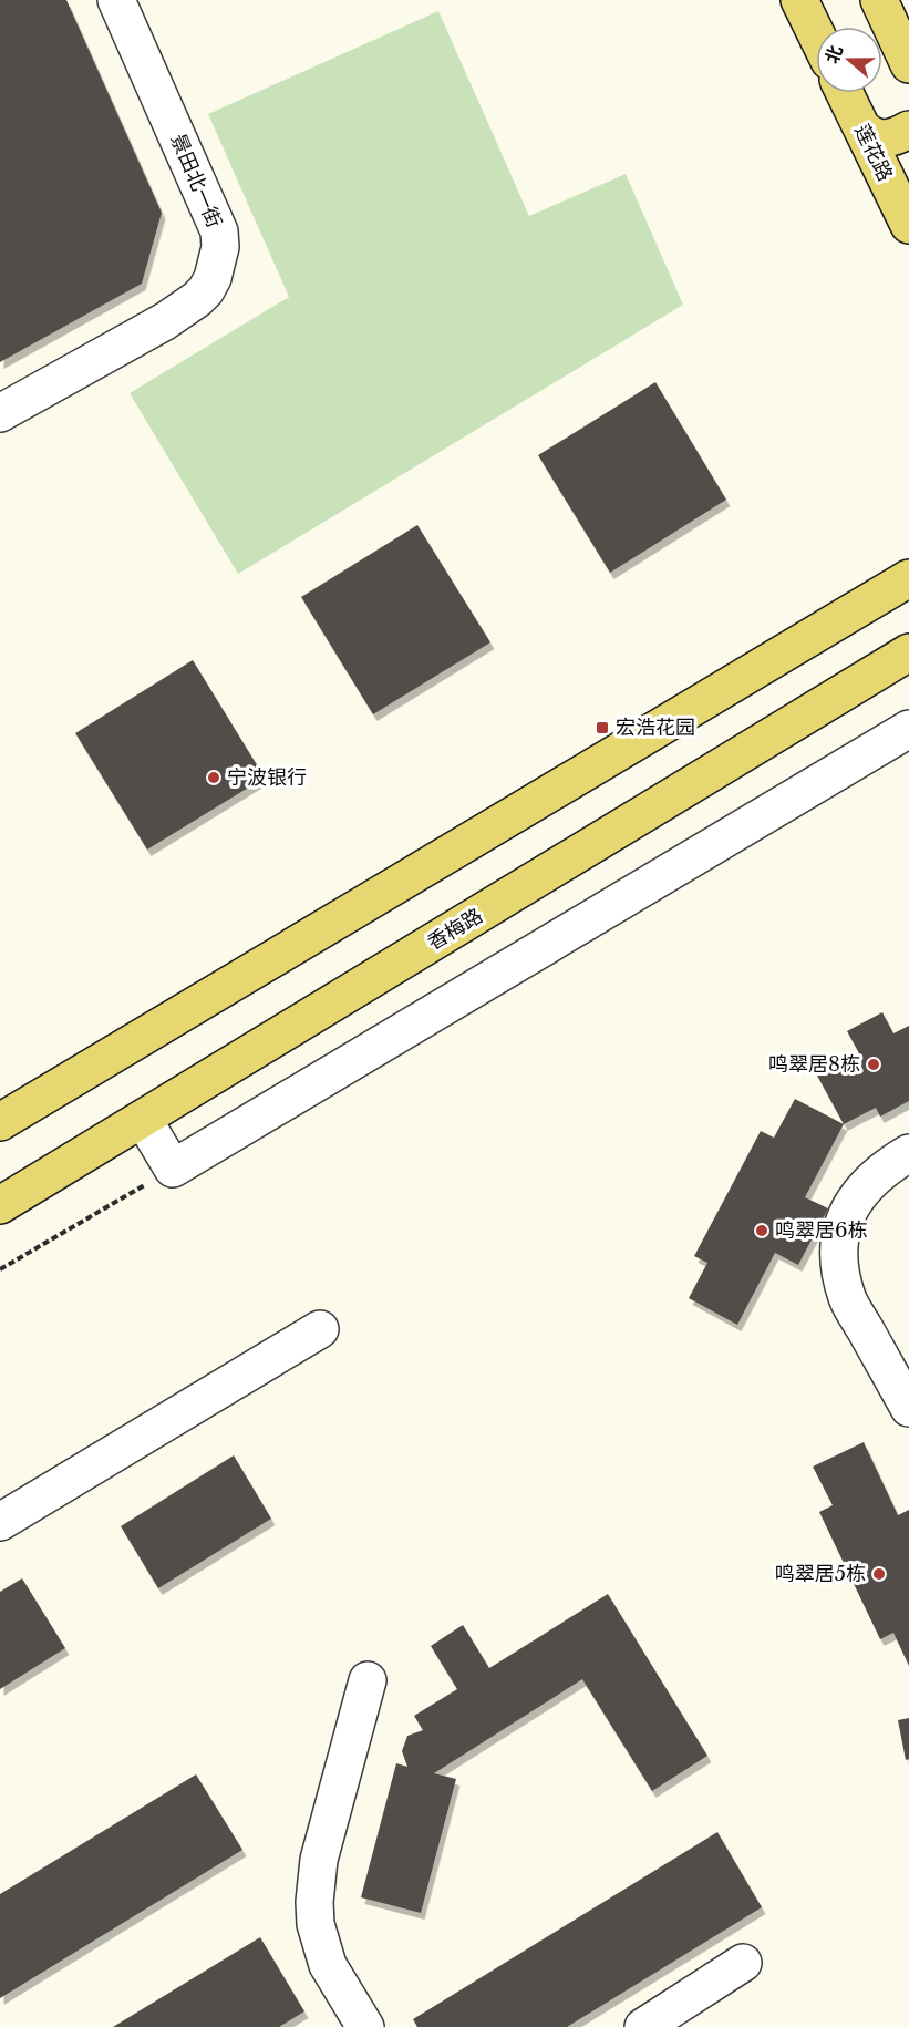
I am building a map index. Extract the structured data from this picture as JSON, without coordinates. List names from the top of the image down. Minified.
{"streets":{"main road":["莲花路","香梅路"],"street":["景田北一街"]},"places":{"transit":["宏浩花园"],"other":["宁波银行","鸣翠居8栋","鸣翠居6栋","鸣翠居5栋"]},"north":"left"}
